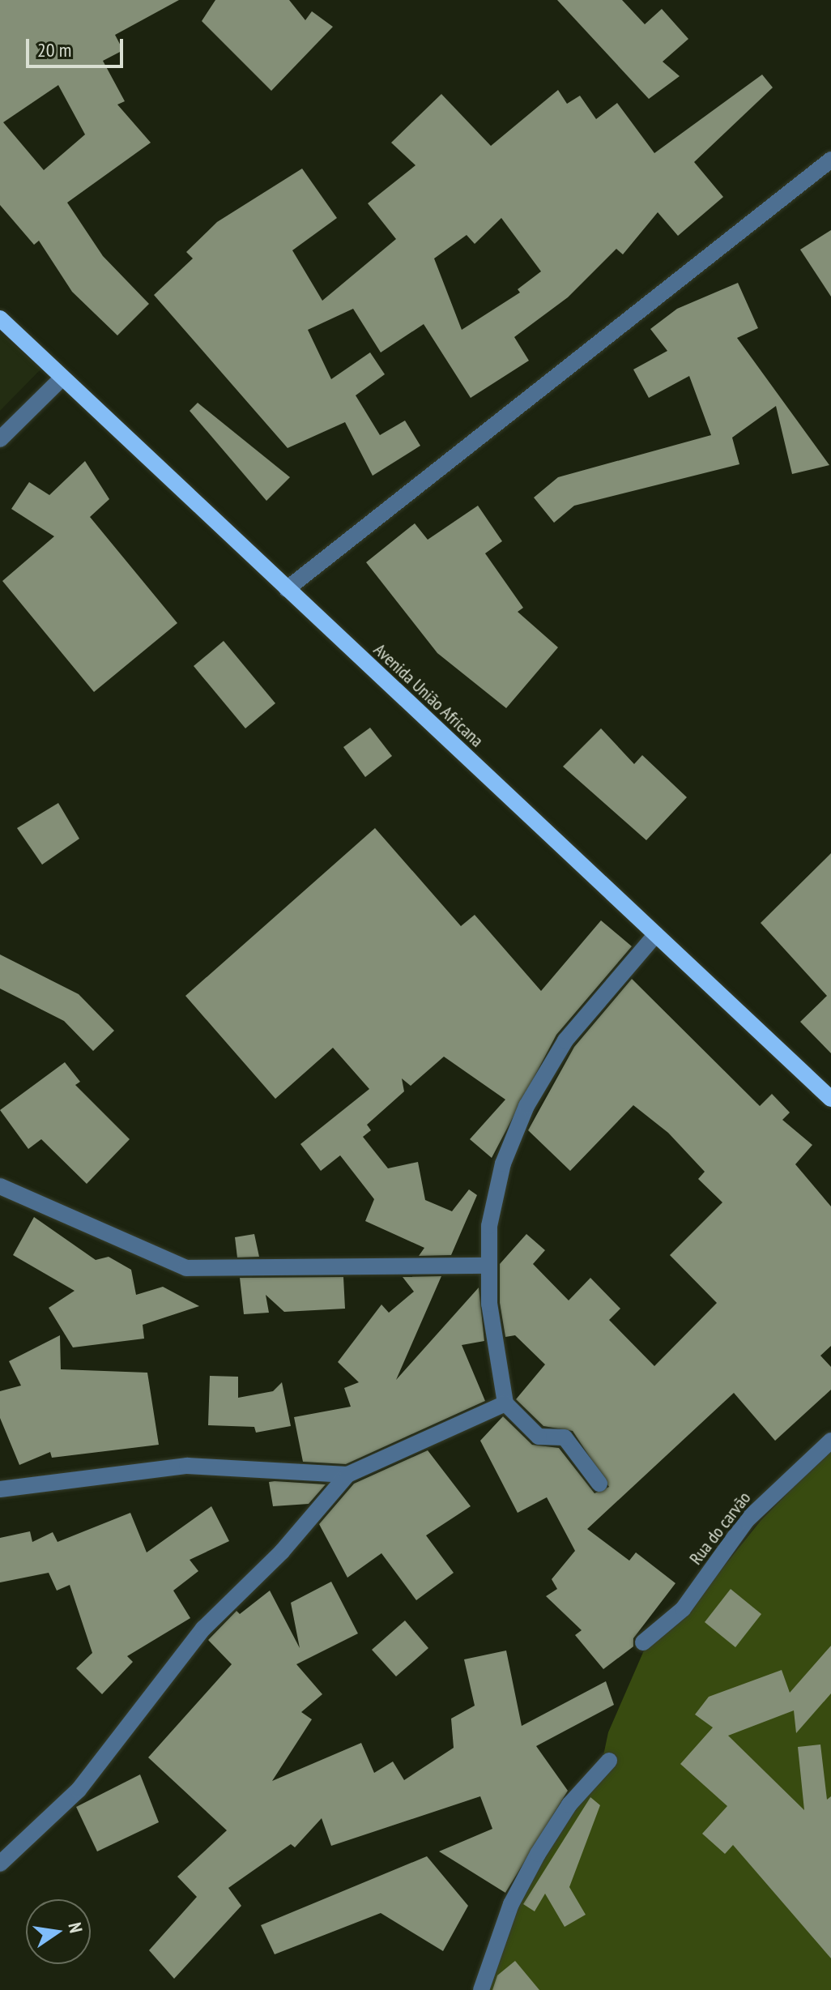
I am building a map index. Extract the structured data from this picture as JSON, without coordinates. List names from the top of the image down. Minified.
{"streets":{"main road":["Avenida União Africana"],"street":["Rua do carvão"]},"scale_bar":"20 m","north":"right"}
